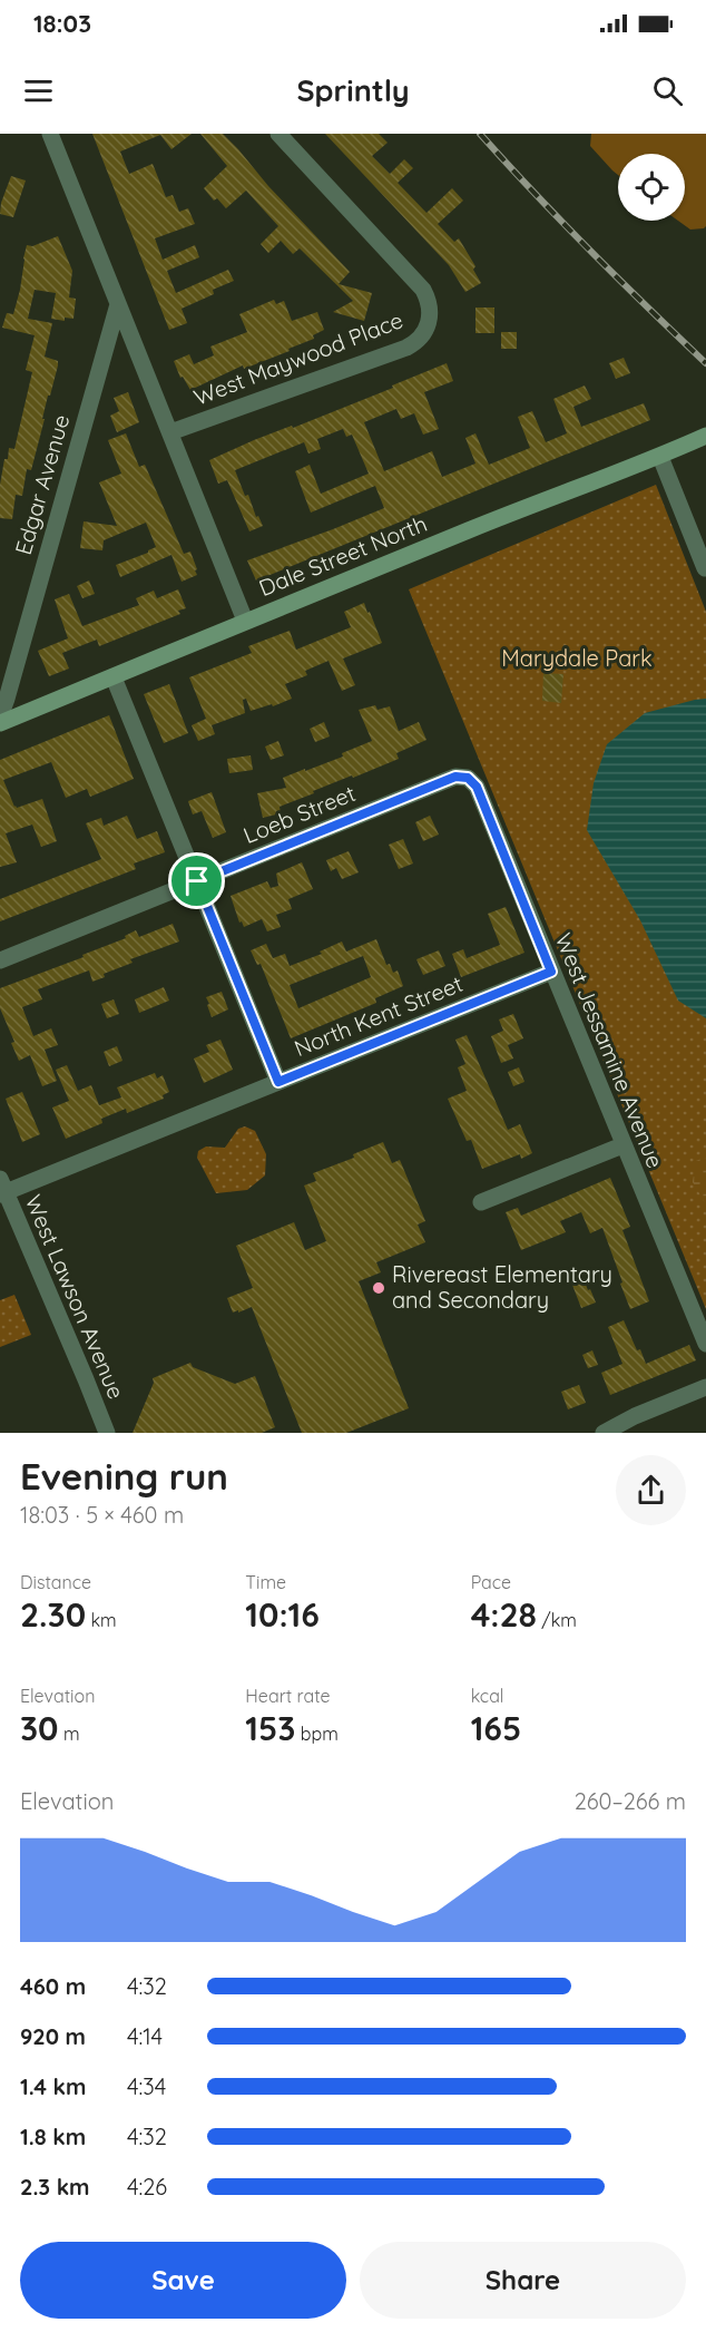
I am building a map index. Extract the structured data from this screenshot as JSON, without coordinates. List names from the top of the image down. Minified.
{"streets":{"main road":["Dale Street North"],"street":["West Maywood Place","Edgar Avenue","Loeb Street","North Kent Street","West Jessamine Avenue","West Lawson Avenue"]},"crossings":[["Loeb Street","West Jessamine Avenue"],["North Kent Street","West Jessamine Avenue"],["North Kent Street","West Lawson Avenue"]],"parks":["Marydale Park"],"places":["Rivereast Elementary and Secondary"],"page":{"status":"18:03","header":"Sprintly","heading":["Evening run","18:03 · 5 × 460 m"],"stats":[["Distance","2.30 km"],["Time","10:16"],["Pace","4:28 /km"],["Elevation","30 m"],["Heart rate","153 bpm"],["kcal","165"]],"chart":["Elevation","260–266 m"],"list":[{"name":"460 m","note":"4:32"},{"name":"920 m","note":"4:14"},{"name":"1.4 km","note":"4:34"},{"name":"1.8 km","note":"4:32"},{"name":"2.3 km","note":"4:26"}],"buttons":["Save","Share"]}}
